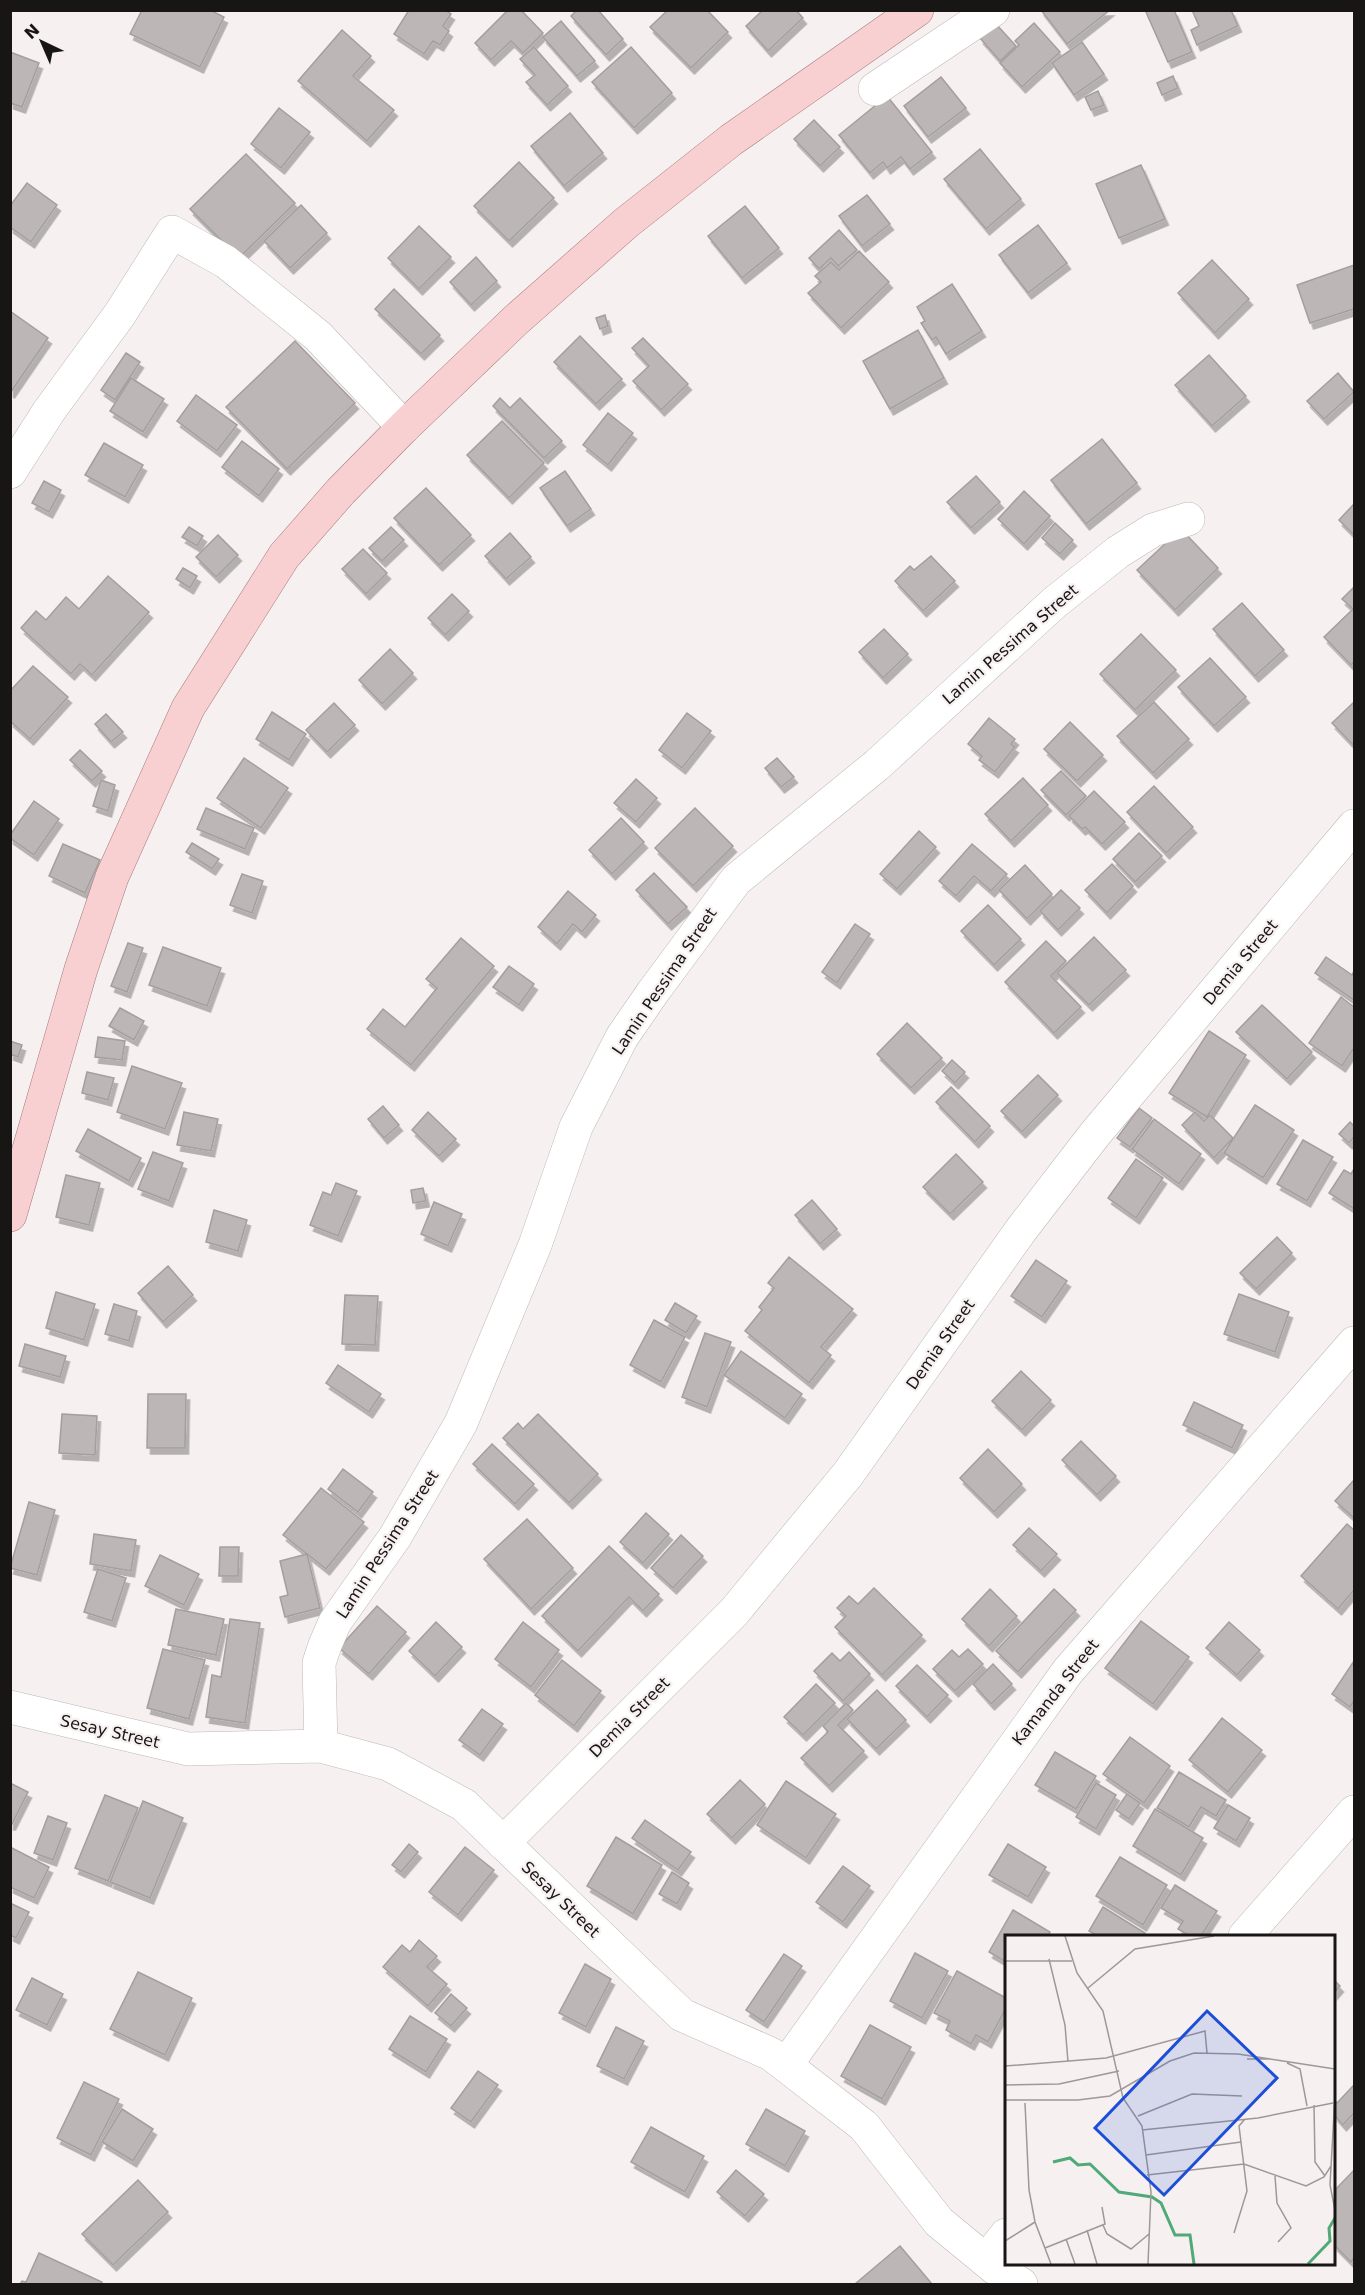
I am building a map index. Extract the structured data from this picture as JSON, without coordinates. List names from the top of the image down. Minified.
{"streets":{"street":["Lamin Pessima Street","Demia Street","Kamanda Street","Sesay Street"]},"crossings":[["Lamin Pessima Street","Sesay Street"],["Demia Street","Sesay Street"],["Kamanda Street","Sesay Street"]],"north":"top left"}
